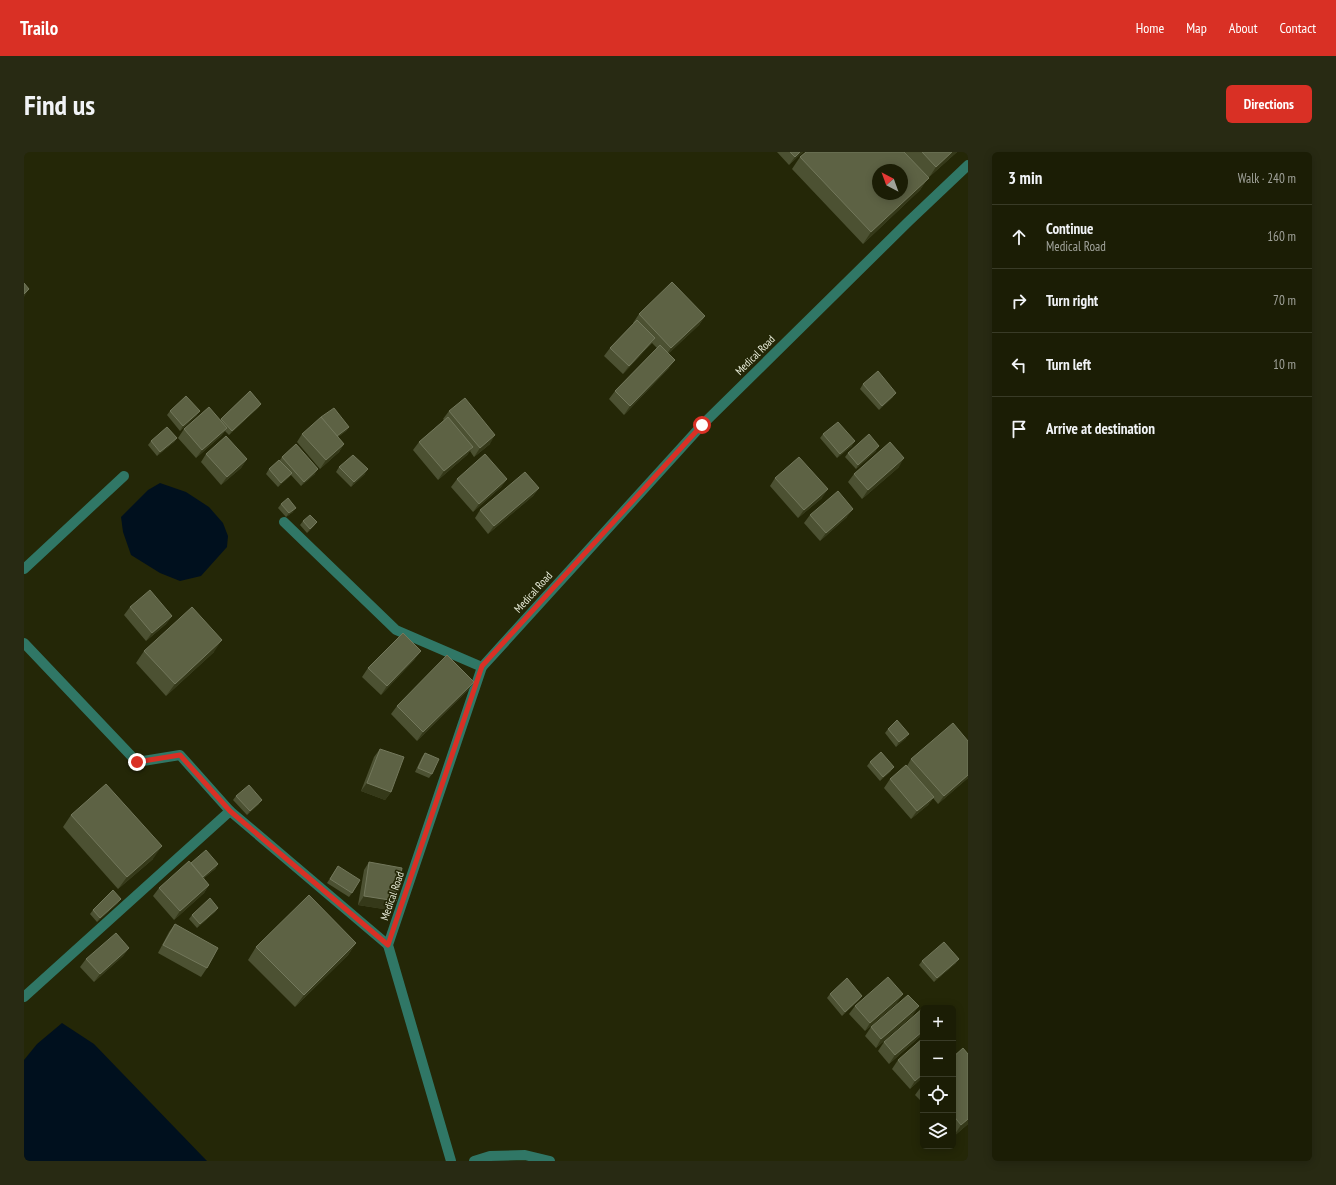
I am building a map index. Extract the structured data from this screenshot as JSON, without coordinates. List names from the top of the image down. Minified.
{"streets":{"street":["Medical Road"]},"north":"top left","page":{"header":"Trailo","nav":["Home","Map","About","Contact"],"buttons":"Directions","title":"Find us","heading":["3 min","Walk · 240 m"],"list":[["Continue","Medical Road","160 m"],["Turn right","70 m"],["Turn left","10 m"],"Arrive at destination"],"map_buttons":["+","−"]}}
